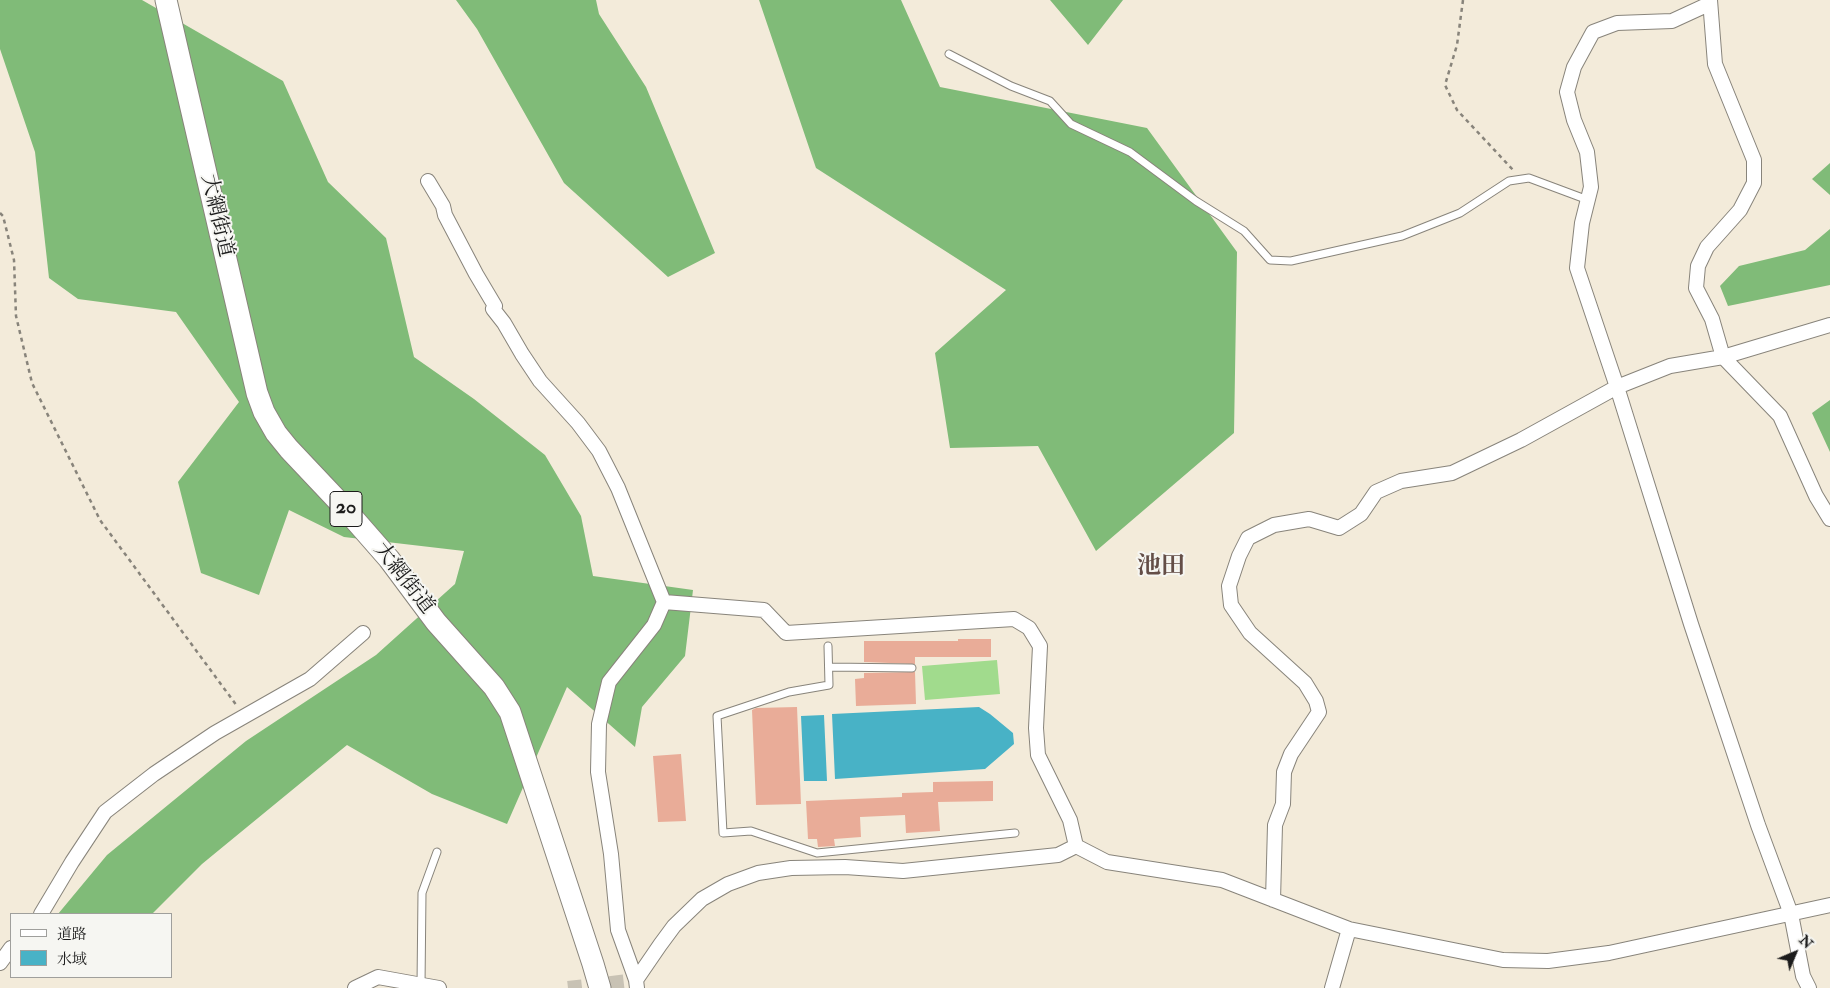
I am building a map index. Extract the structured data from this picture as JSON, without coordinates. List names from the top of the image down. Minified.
{"streets":{"main road":["大網街道","20"]},"districts":["池田"],"legend":["道路","水域"],"north":"top right"}
